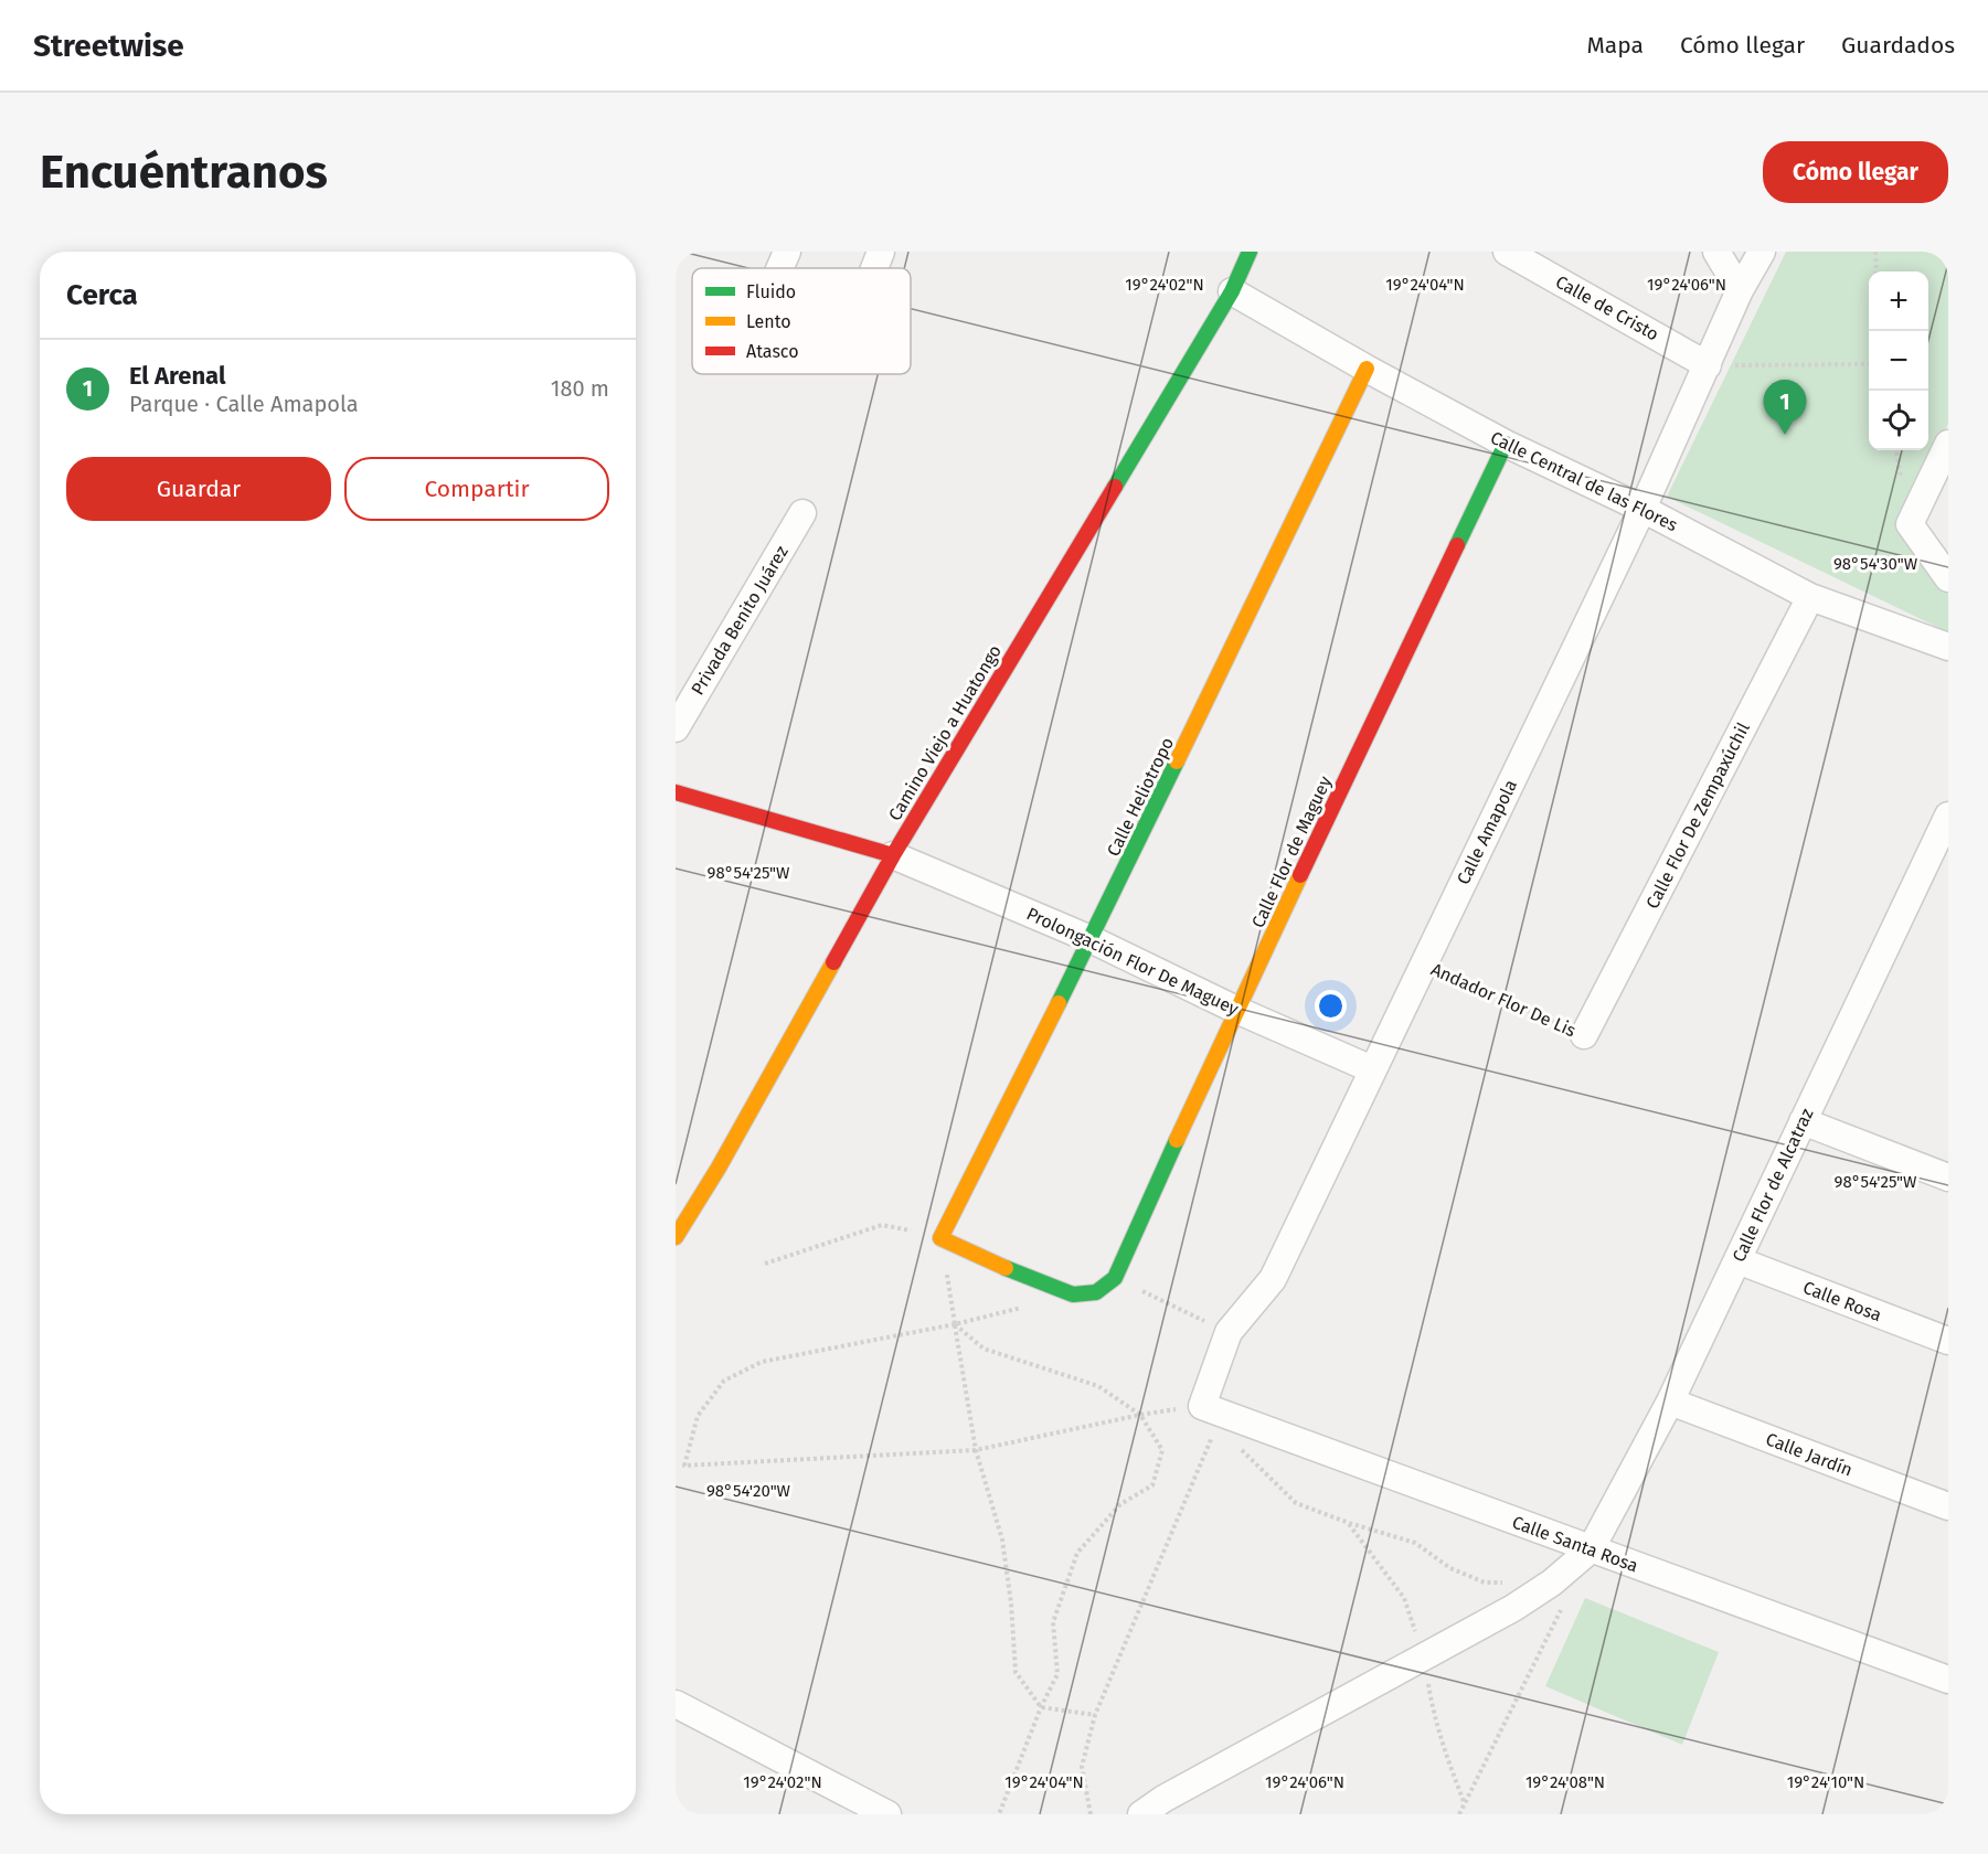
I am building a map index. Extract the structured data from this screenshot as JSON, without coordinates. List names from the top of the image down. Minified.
{"streets":{"street":["Calle de Cristo","Calle Central de las Flores","Privada Benito Juárez","Camino Viejo a Huatongo","Calle Heliotropo","Calle Flor De Zempaxúchil","Calle Amapola","Calle Flor de Maguey","Prolongación Flor De Maguey","Calle Flor de Alcatraz","Calle Rosa","Calle Jardín","Calle Santa Rosa"],"path":["Andador Flor De Lis"]},"crossings":[["Calle de Cristo","Calle Amapola"],["Calle Central de las Flores","Camino Viejo a Huatongo"],["Calle Central de las Flores","Calle Heliotropo"],["Calle Central de las Flores","Calle Flor De Zempaxúchil"],["Calle Central de las Flores","Calle Amapola"],["Calle Central de las Flores","Calle Flor de Maguey"],["Camino Viejo a Huatongo","Prolongación Flor De Maguey"],["Calle Heliotropo","Prolongación Flor De Maguey"],["Calle Flor De Zempaxúchil","Andador Flor De Lis"],["Calle Amapola","Prolongación Flor De Maguey"],["Calle Amapola","Andador Flor De Lis"],["Calle Amapola","Calle Santa Rosa"],["Calle Flor de Maguey","Prolongación Flor De Maguey"],["Calle Flor de Alcatraz","Calle Rosa"],["Calle Flor de Alcatraz","Calle Jardín"],["Calle Flor de Alcatraz","Calle Santa Rosa"]],"legend":["Fluido","Lento","Atasco"],"page":{"header":"Streetwise","nav":["Mapa","Cómo llegar","Guardados"],"buttons":["Cómo llegar",["Guardar","Compartir"]],"title":"Encuéntranos","heading":"Cerca","map_buttons":["+","−"],"list":[{"mark":"1","name":"El Arenal","note":"Parque · Calle Amapola","value":"180 m"}],"pins":"1"},"coordinates":["19°24'02\"N","19°24'04\"N","19°24'06\"N","98°54'30\"W","98°54'25\"W","98°54'20\"W","19°24'08\"N","19°24'10\"N"]}
